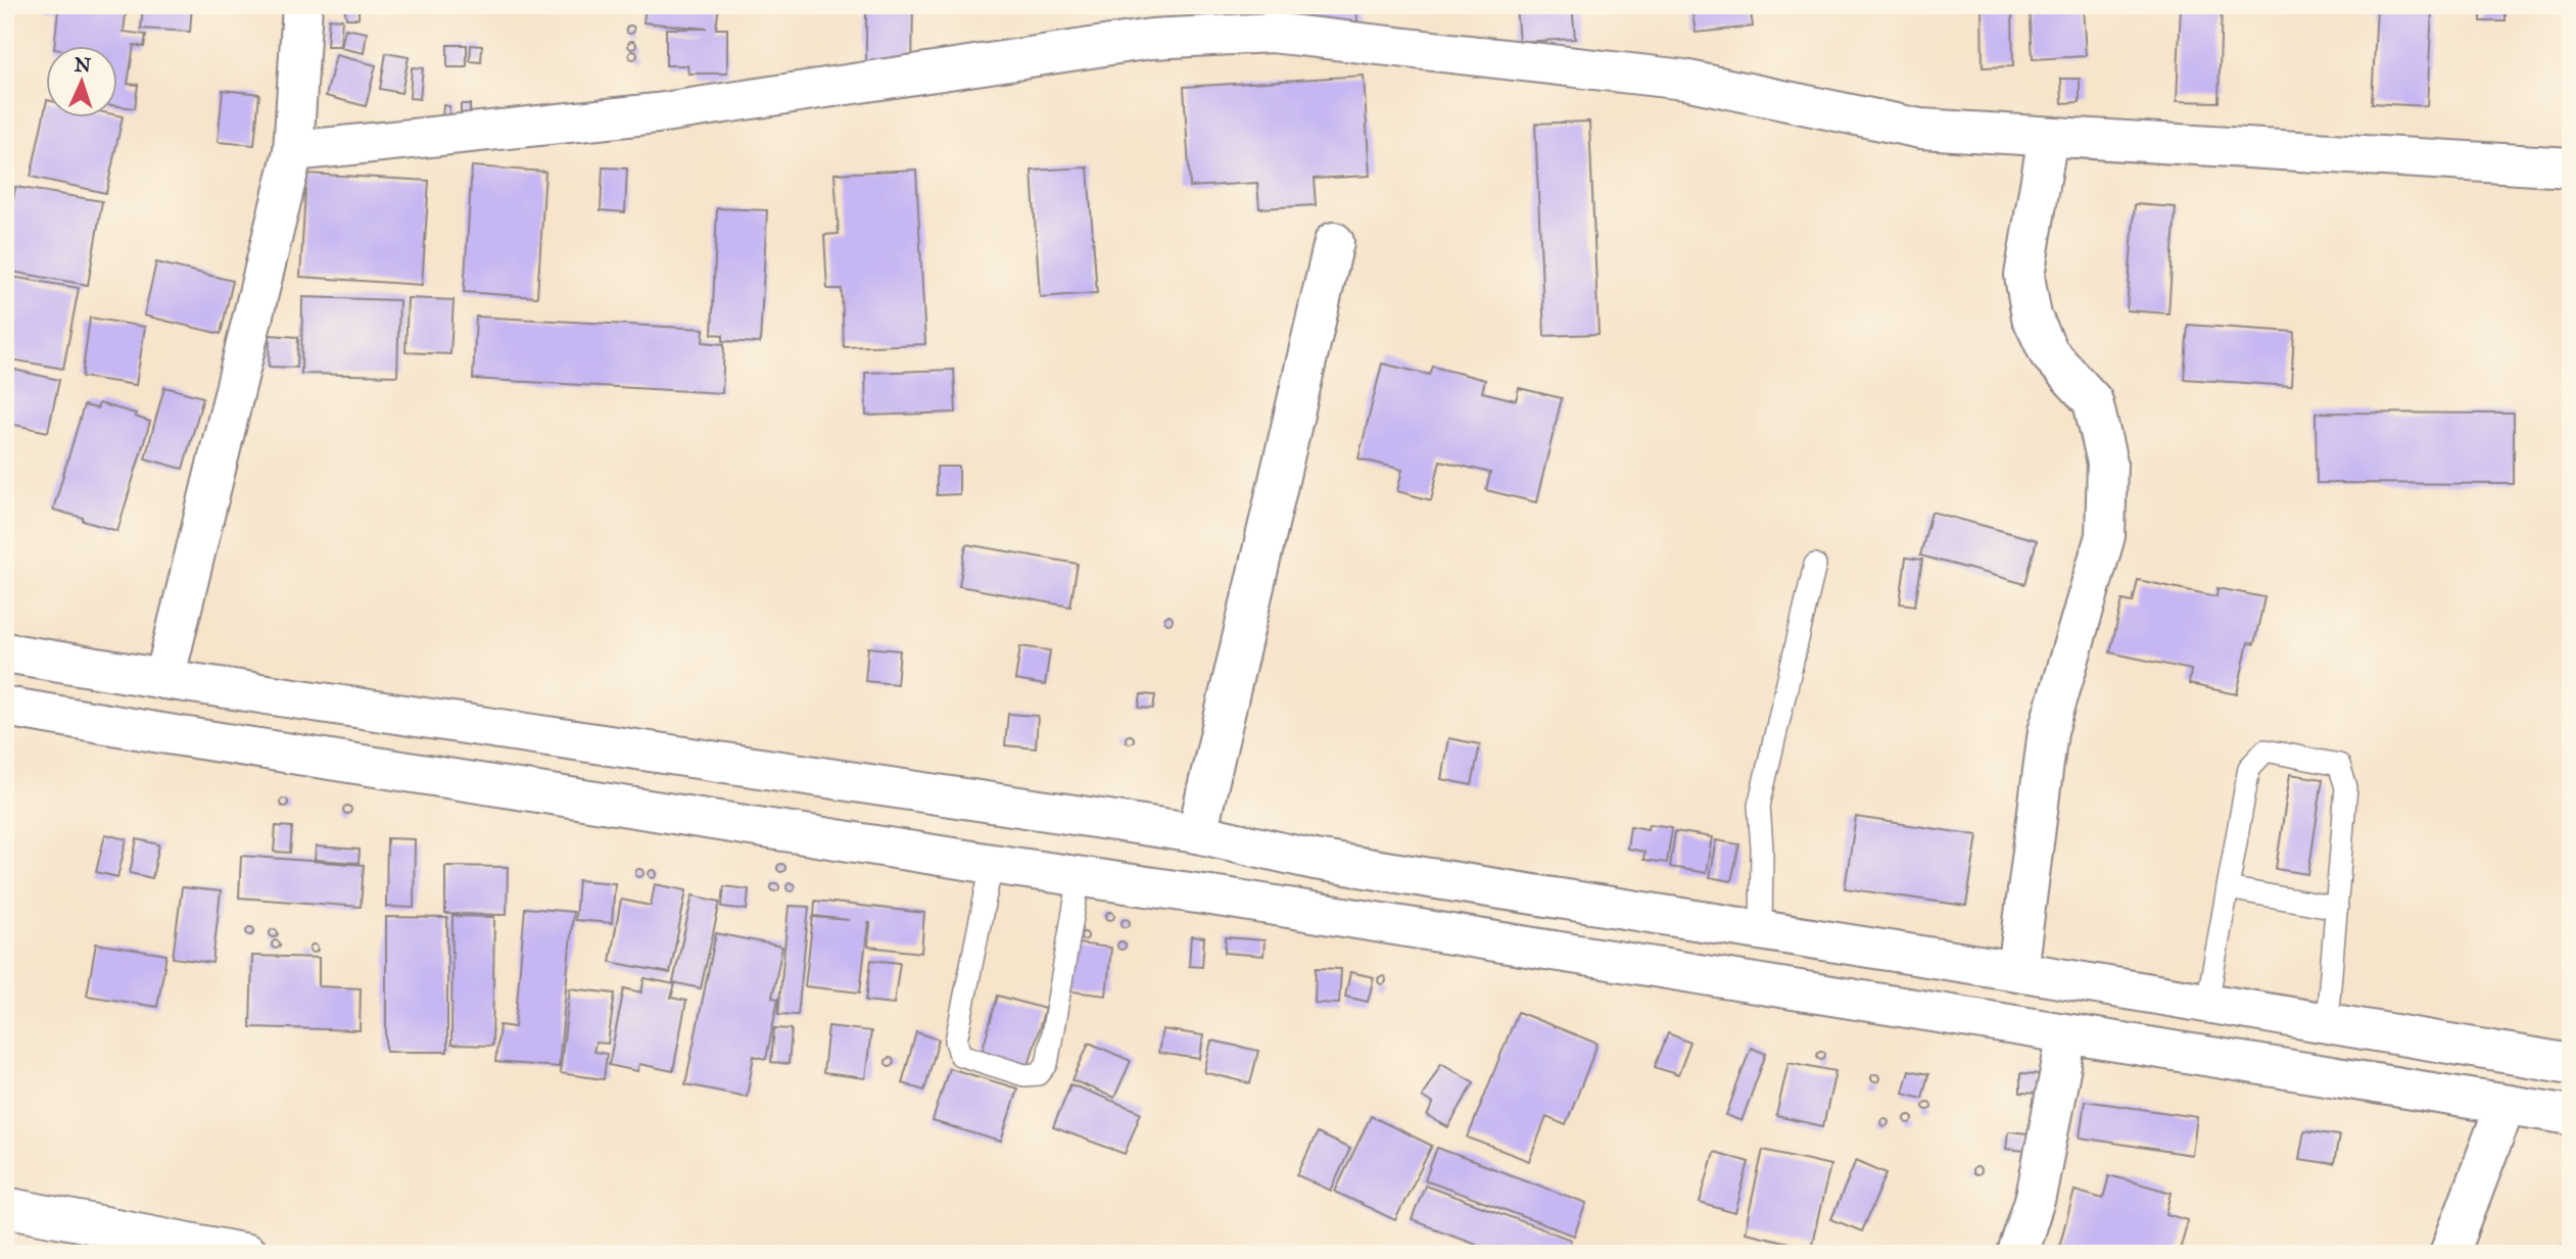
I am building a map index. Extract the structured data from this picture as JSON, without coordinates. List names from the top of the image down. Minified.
{"north":"top"}
